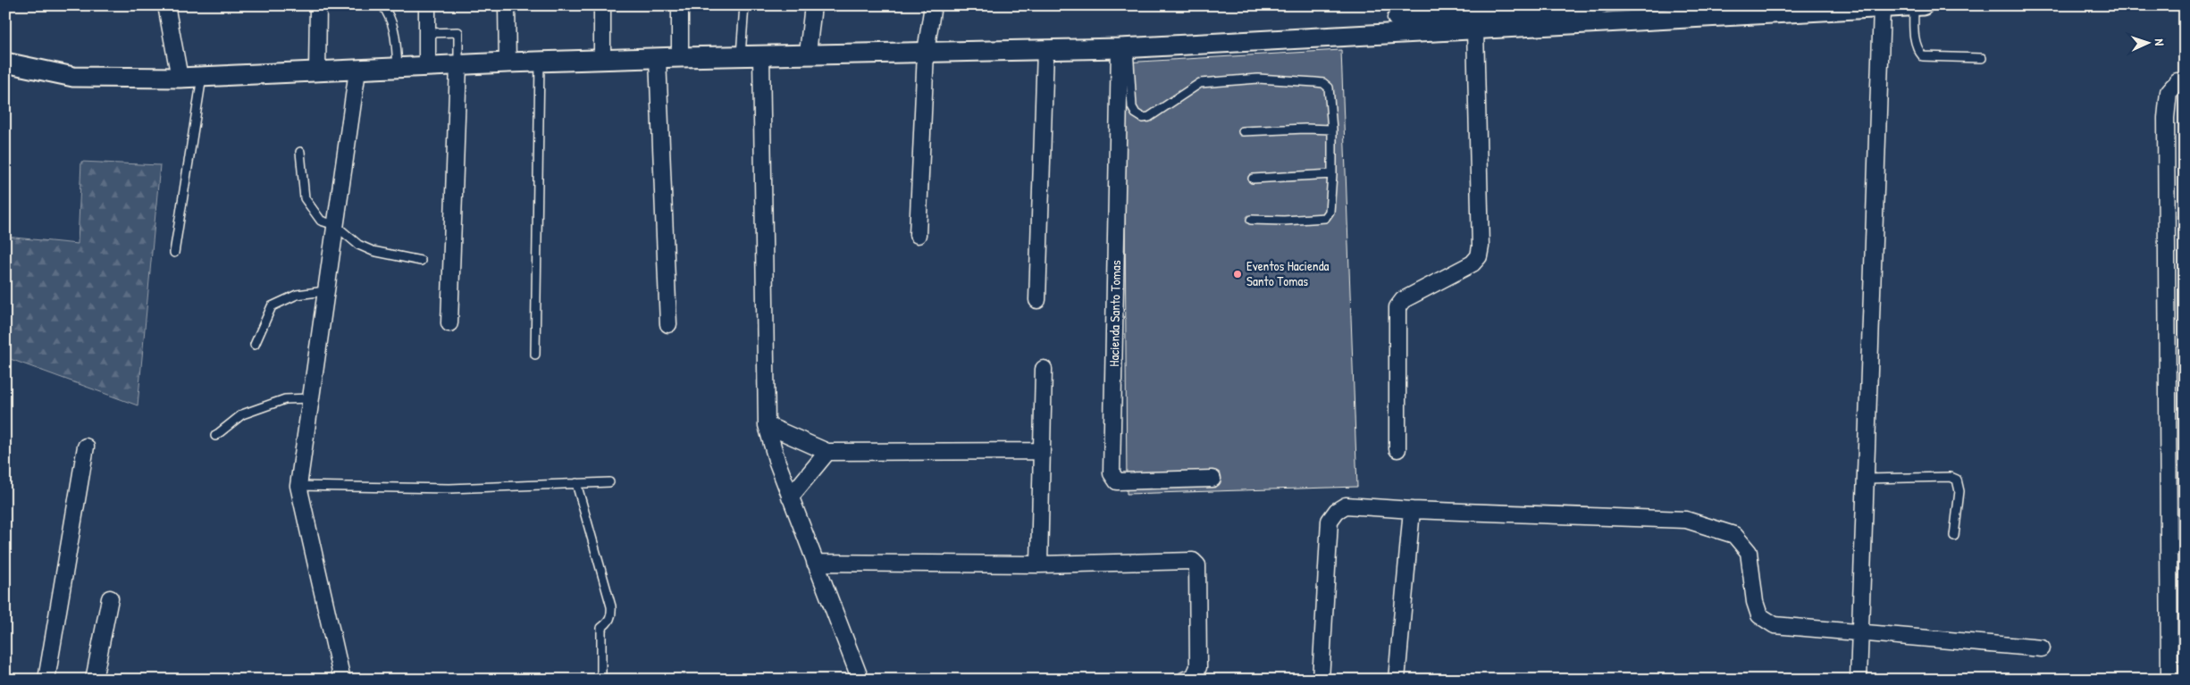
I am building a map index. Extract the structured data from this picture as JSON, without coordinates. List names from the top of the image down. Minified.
{"streets":{"street":["Hacienda Santo Tomas"]},"places":["Eventos Hacienda Santo Tomas"],"north":"right"}
